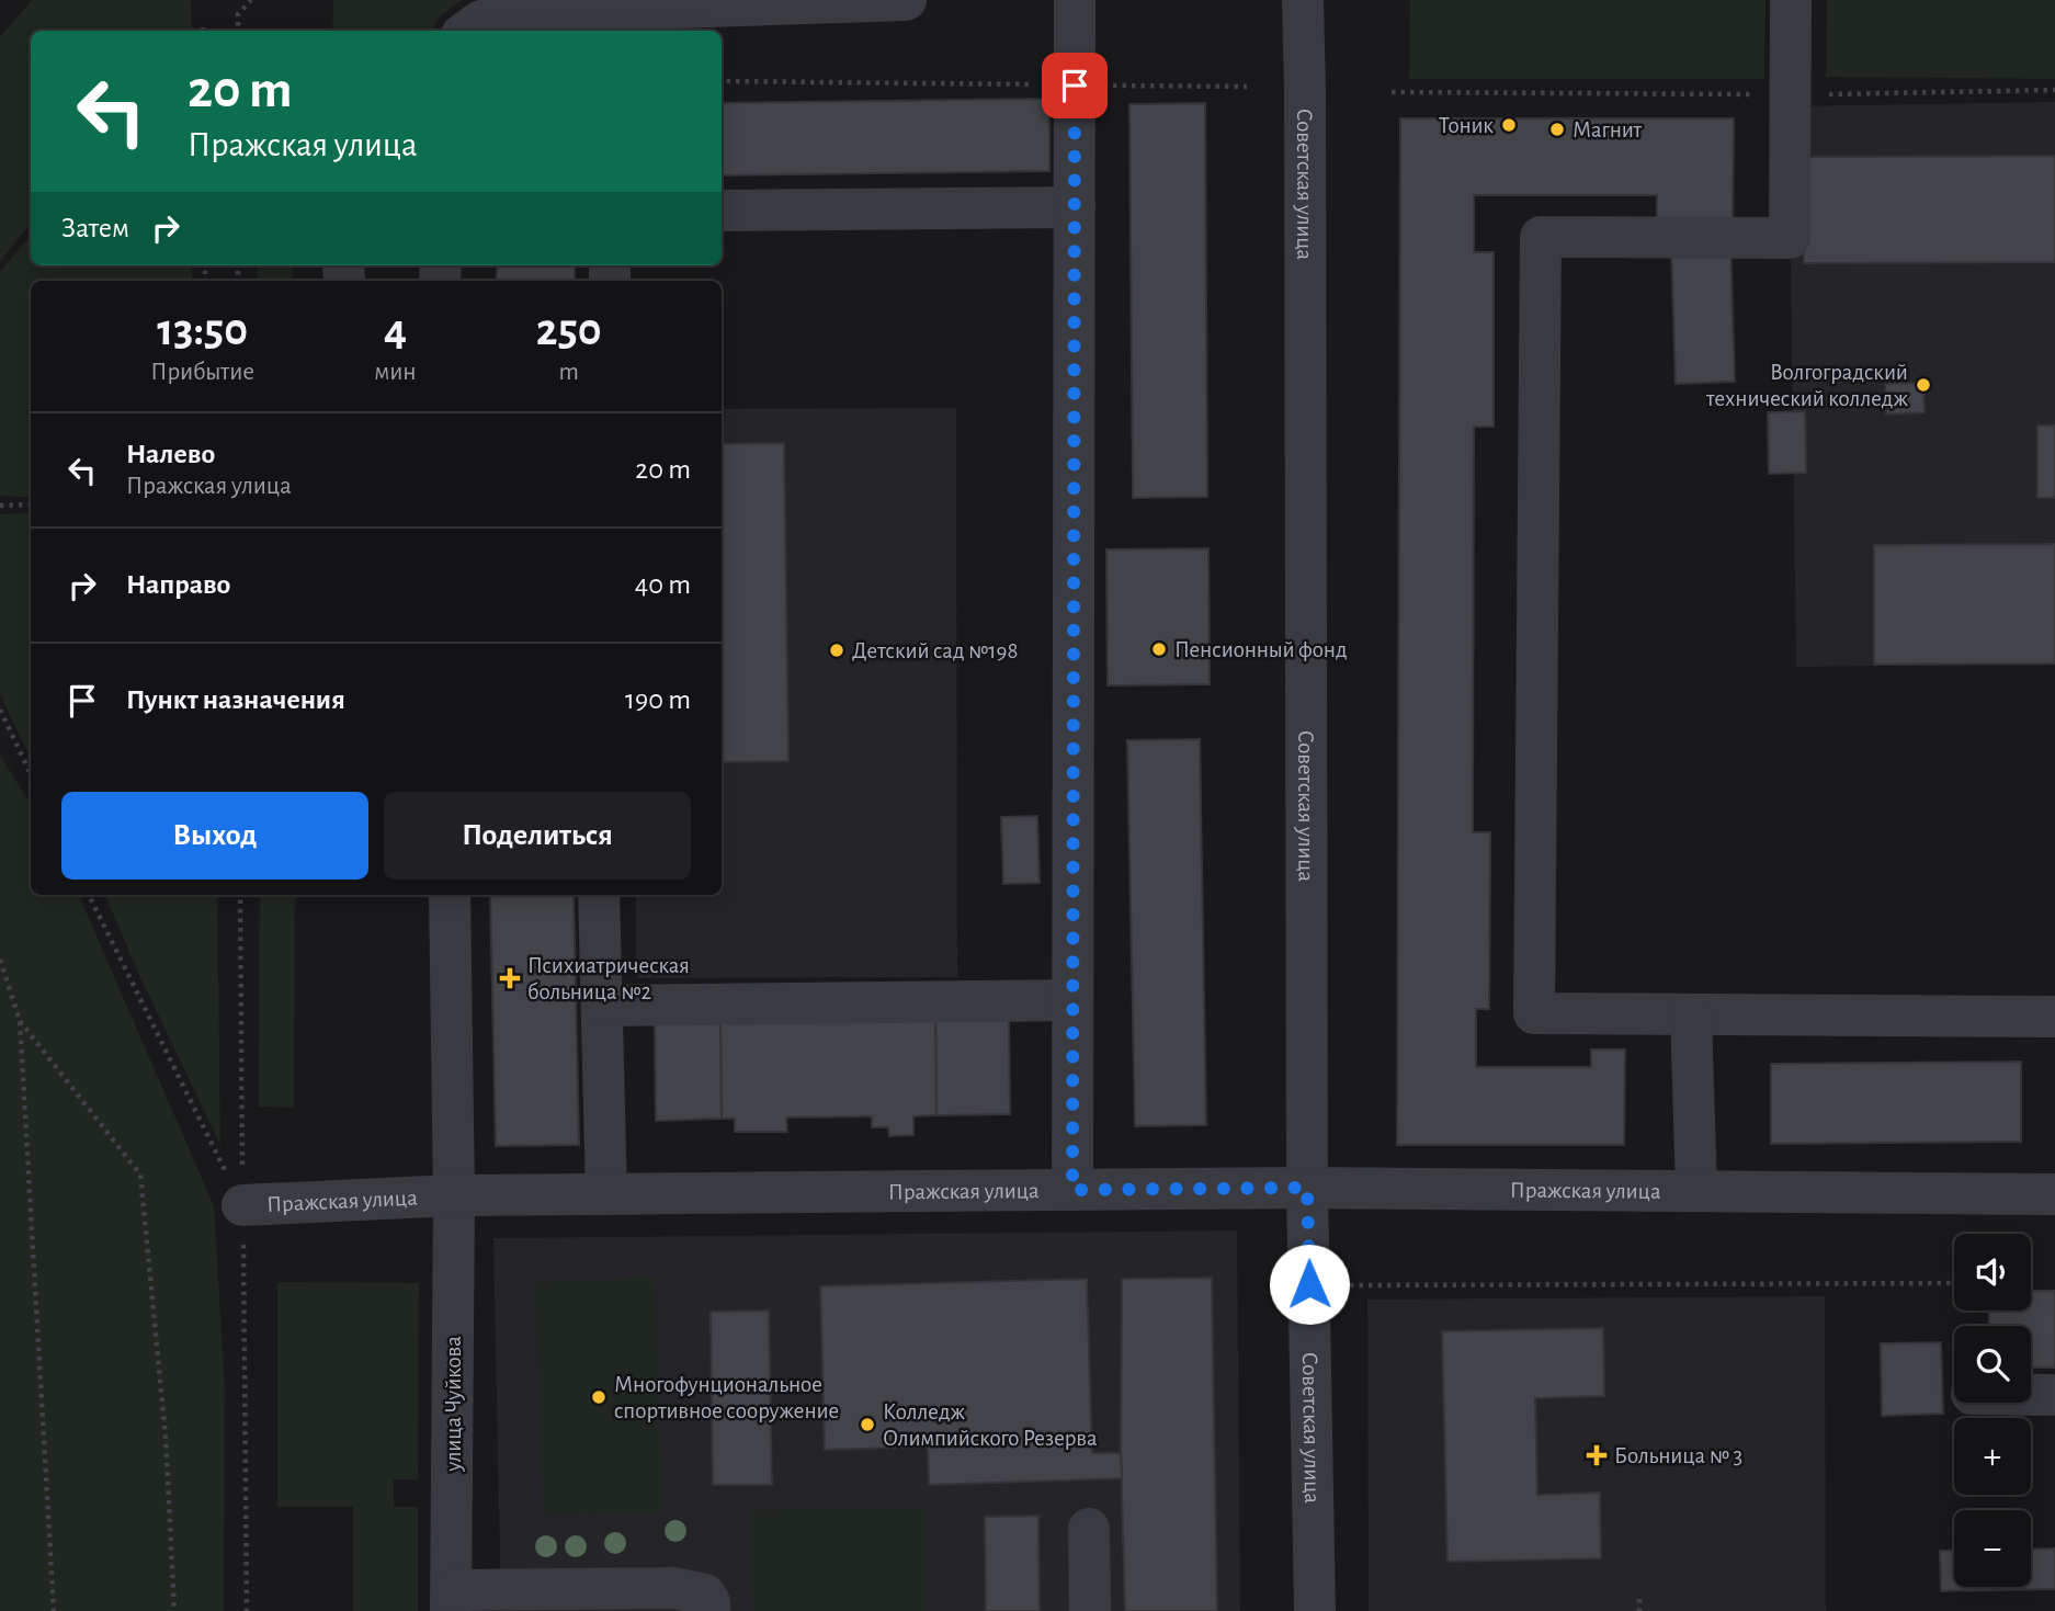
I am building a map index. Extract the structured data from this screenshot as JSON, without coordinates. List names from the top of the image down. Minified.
{"streets":{"street":["Советская улица","Пражская улица","улица Чуйкова"]},"crossings":[["Советская улица","Пражская улица"],["Пражская улица","улица Чуйкова"]],"places":{"other":["Тоник","Магнит","Волгоградский технический колледж","Пенсионный фонд","Детский сад №198","Многофунциональное спортивное сооружение","Колледж Олимпийского Резерва"],"health":["Психиатрическая больница №2","Больница № 3"]},"page":{"turn":["20 m","Пражская улица"],"then":"Затем","eta":["13:50","Прибытие","4","мин","250","m"],"list":[{"name":"Налево","note":"Пражская улица","value":"20 m"},{"name":"Направо","value":"40 m"},{"name":"Пункт назначения","value":"190 m"}],"buttons":["Выход","Поделиться"],"map_buttons":["+","−"]}}
